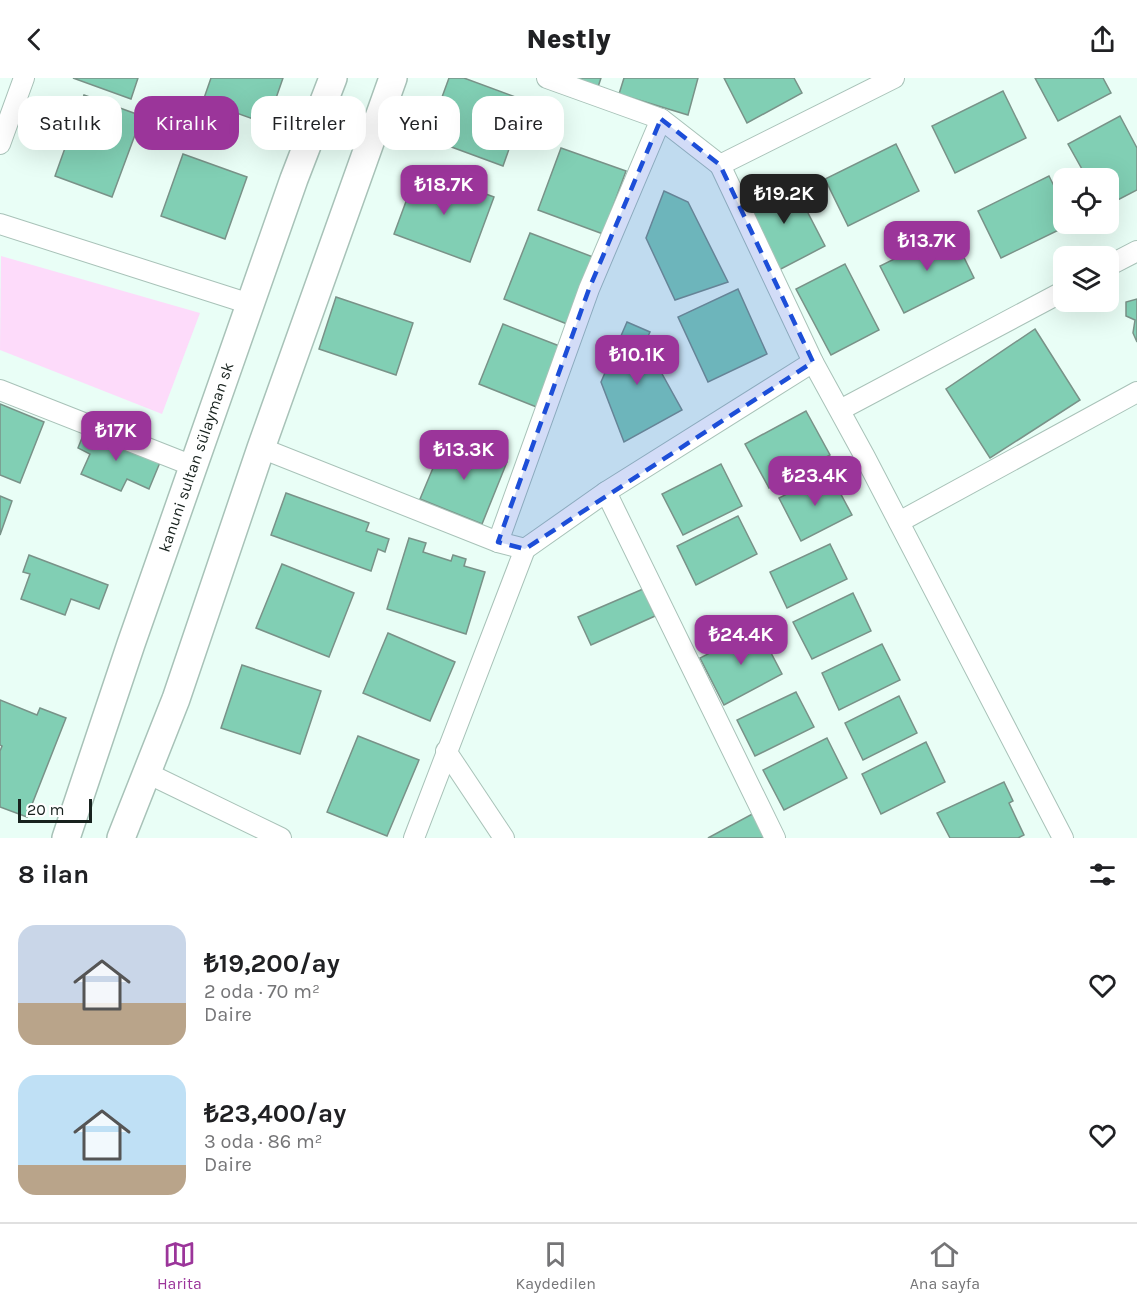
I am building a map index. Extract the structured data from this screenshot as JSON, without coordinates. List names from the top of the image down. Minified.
{"streets":{"main road":["kanuni sultan sülayman sk"]},"scale_bar":"20 m","page":{"header":"Nestly","chip":["Satılık","Kiralık","Filtreler","Yeni","Daire"],"price":["₺18.7K","₺19.2K","₺13.7K","₺10.1K","₺17K","₺13.3K","₺23.4K","₺24.4K"],"scale":"20 m","heading":"8 ilan","list":[{"name":"₺19,200/ay","note":"2 oda · 70 m² · Daire"},{"name":"₺23,400/ay","note":"3 oda · 86 m² · Daire"}],"tabs":["Harita","Kaydedilen","Ana sayfa"]}}
